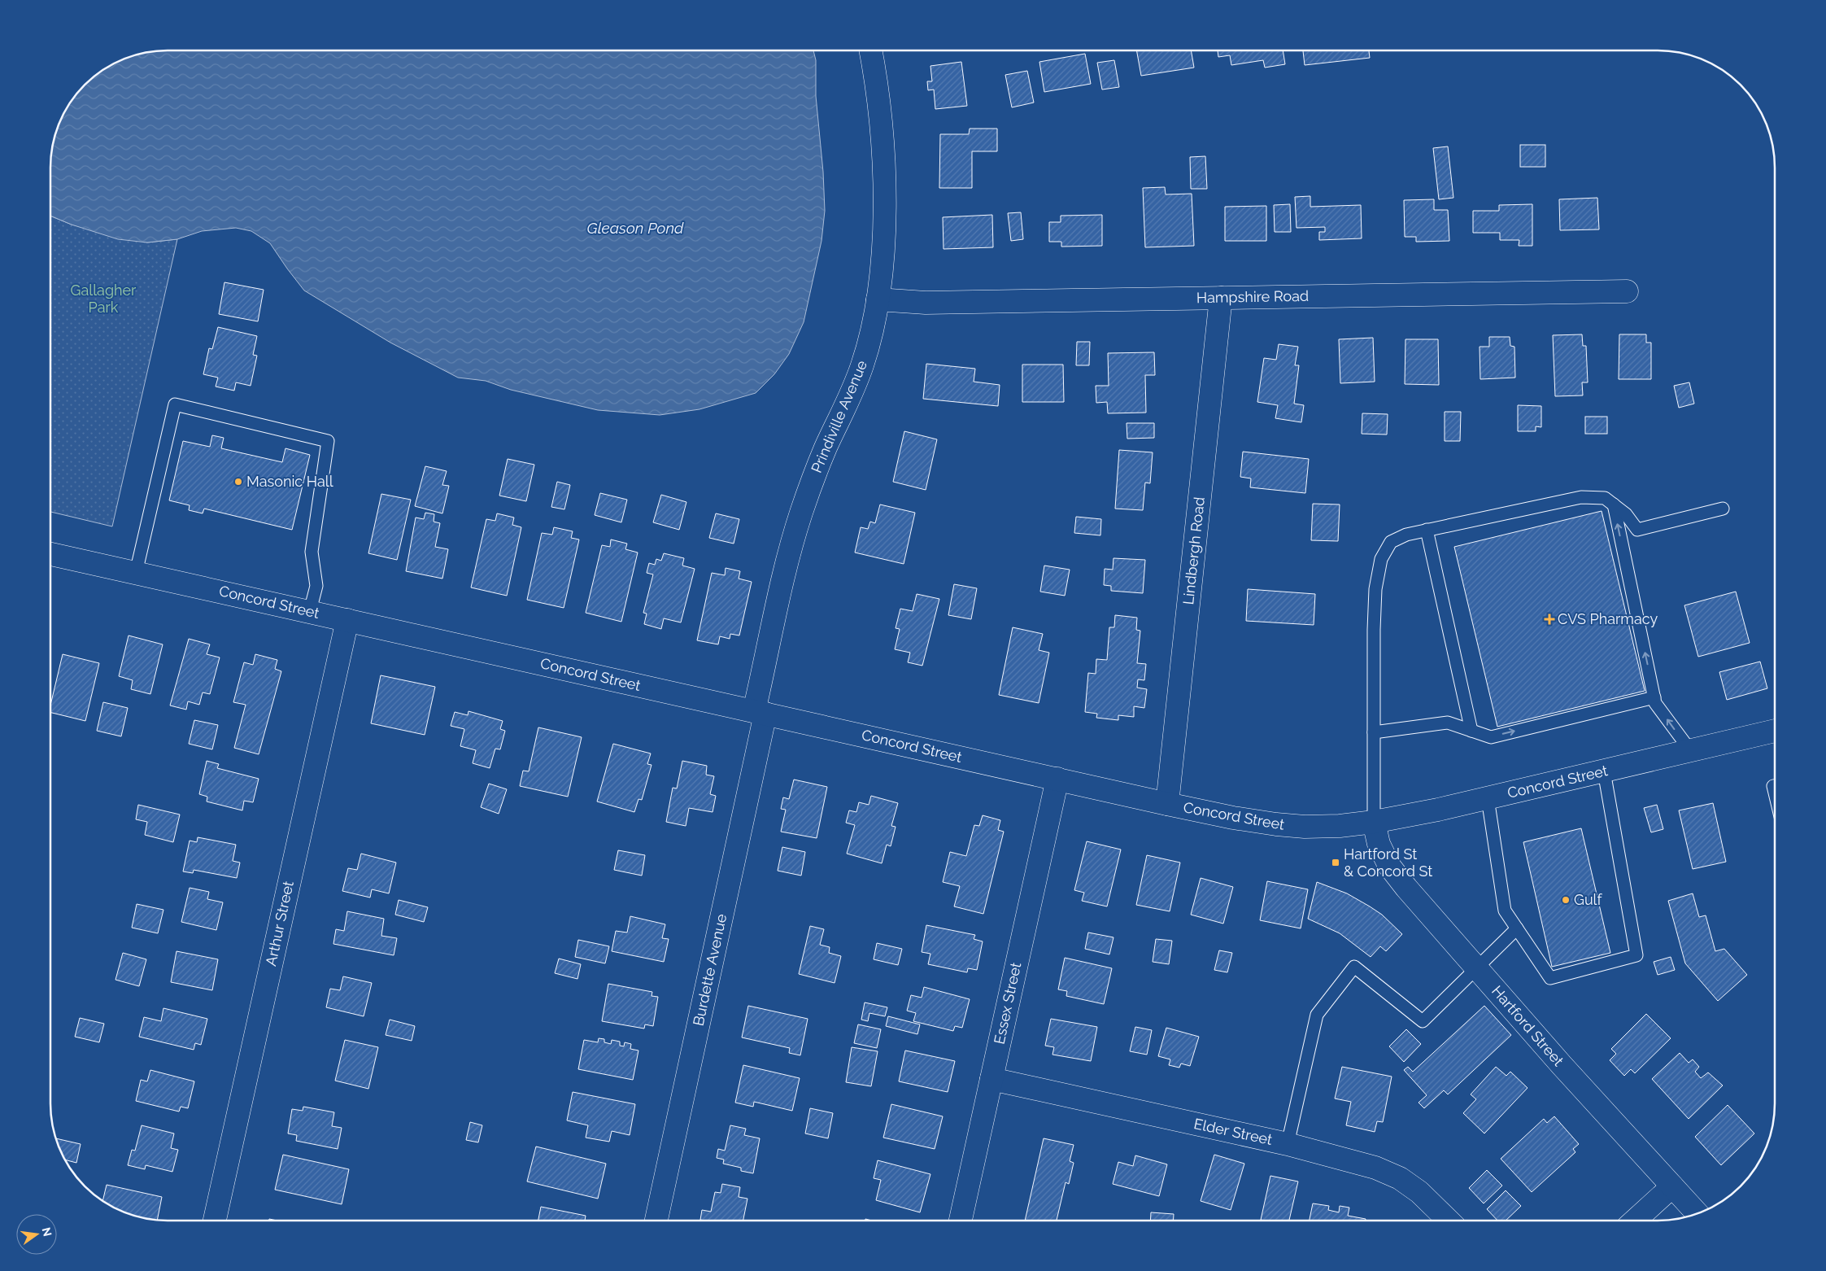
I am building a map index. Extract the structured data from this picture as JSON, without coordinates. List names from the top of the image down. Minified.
{"streets":{"street":["Hampshire Road","Prindiville Avenue","Lindbergh Road","Concord Street","Arthur Street","Burdette Avenue","Essex Street","Hartford Street","Elder Street"]},"crossings":[["Hampshire Road","Prindiville Avenue"],["Hampshire Road","Lindbergh Road"],["Prindiville Avenue","Concord Street"],["Prindiville Avenue","Burdette Avenue"],["Lindbergh Road","Concord Street"],["Concord Street","Arthur Street"],["Concord Street","Burdette Avenue"],["Concord Street","Essex Street"],["Concord Street","Hartford Street"],["Essex Street","Elder Street"]],"water":["Gleason Pond"],"parks":["Gallagher Park"],"places":{"other":["Masonic Hall","Gulf"],"health":["CVS Pharmacy"],"transit":["Hartford St & Concord St"]},"north":"right"}
